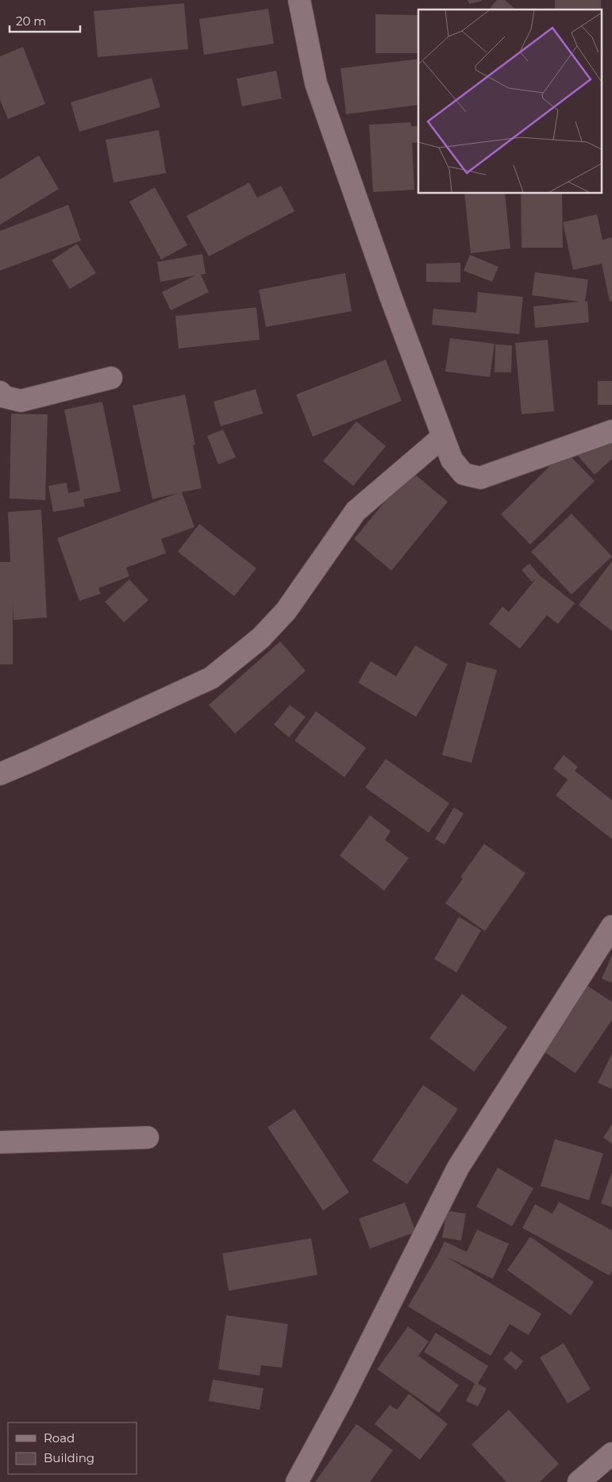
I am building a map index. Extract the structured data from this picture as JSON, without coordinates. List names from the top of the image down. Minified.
{"legend":["Road","Building"],"scale_bar":"20 m"}
